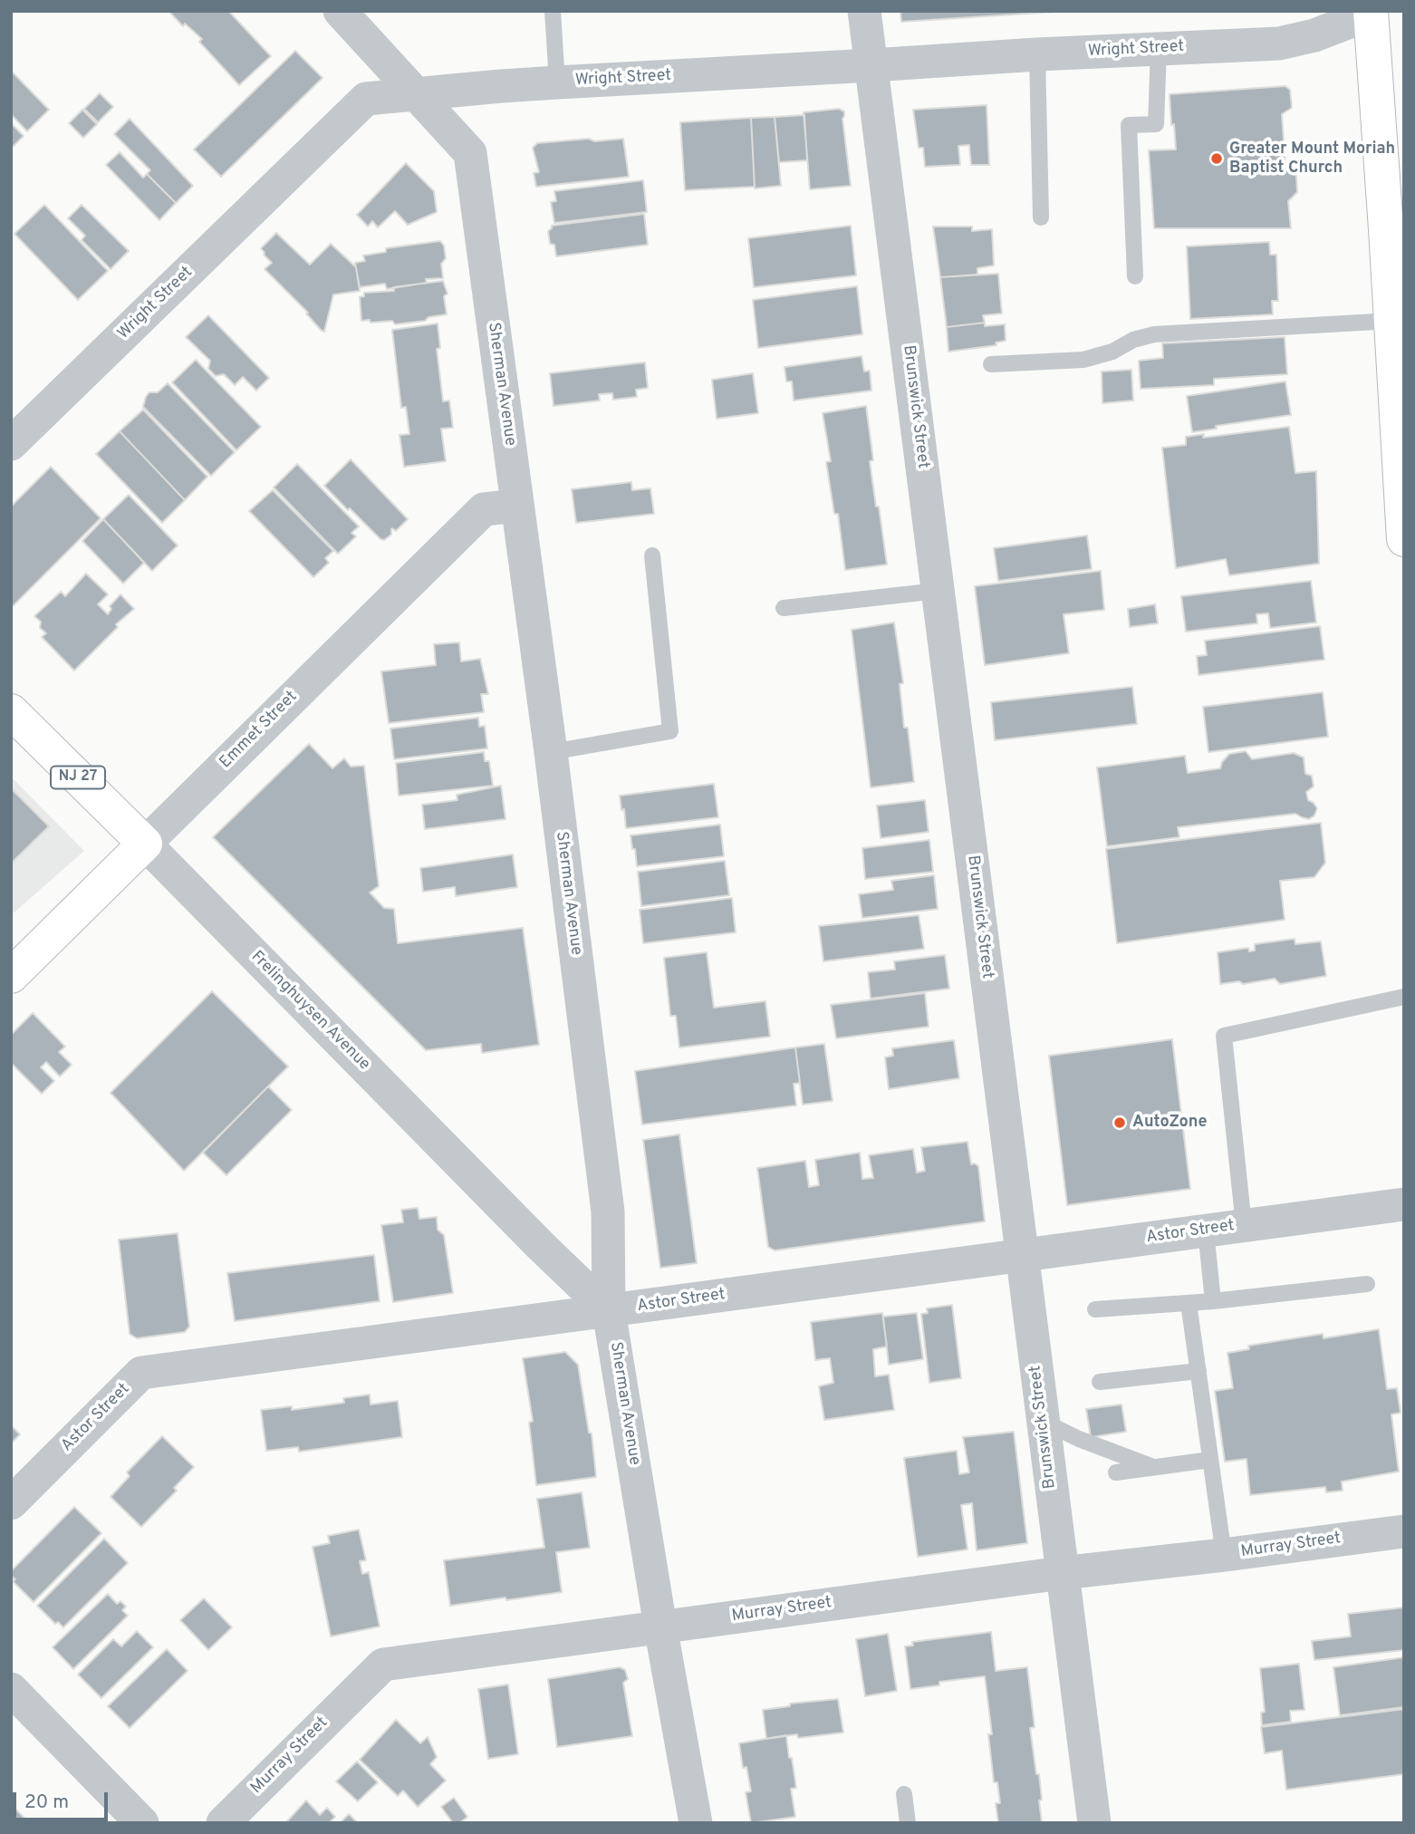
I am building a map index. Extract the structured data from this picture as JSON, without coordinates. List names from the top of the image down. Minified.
{"streets":{"main road":["Emmet Street","NJ 27","Frelinghuysen Avenue"],"street":["Wright Street","Sherman Avenue","Brunswick Street","Astor Street","Murray Street"]},"crossings":[["Wright Street","Sherman Avenue"],["Wright Street","Brunswick Street"],["Sherman Avenue","Emmet Street"],["Sherman Avenue","Frelinghuysen Avenue"],["Sherman Avenue","Astor Street"],["Sherman Avenue","Murray Street"],["Brunswick Street","Astor Street"],["Brunswick Street","Murray Street"],["Emmet Street","Frelinghuysen Avenue"],["Frelinghuysen Avenue","Astor Street"]],"places":["Greater Mount Moriah Baptist Church","AutoZone"],"scale_bar":"20 m"}
